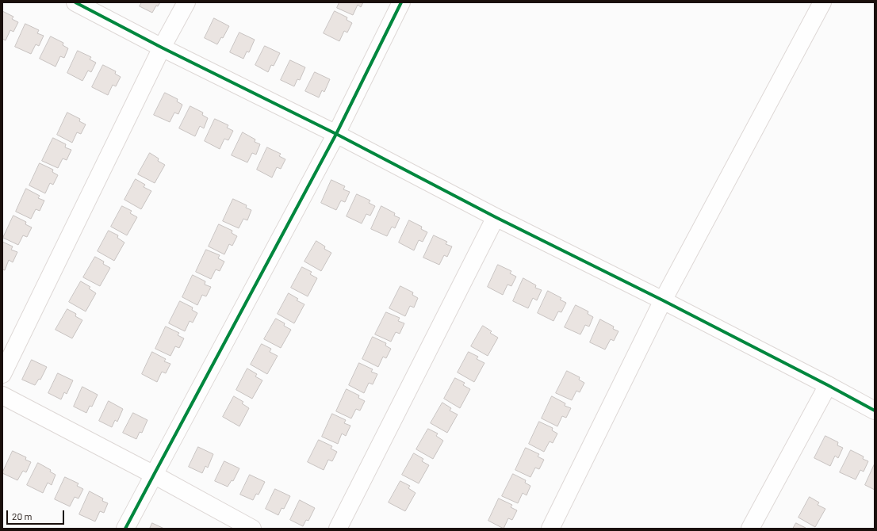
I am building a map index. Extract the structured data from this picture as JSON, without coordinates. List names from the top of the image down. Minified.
{"scale_bar":"20 m"}
